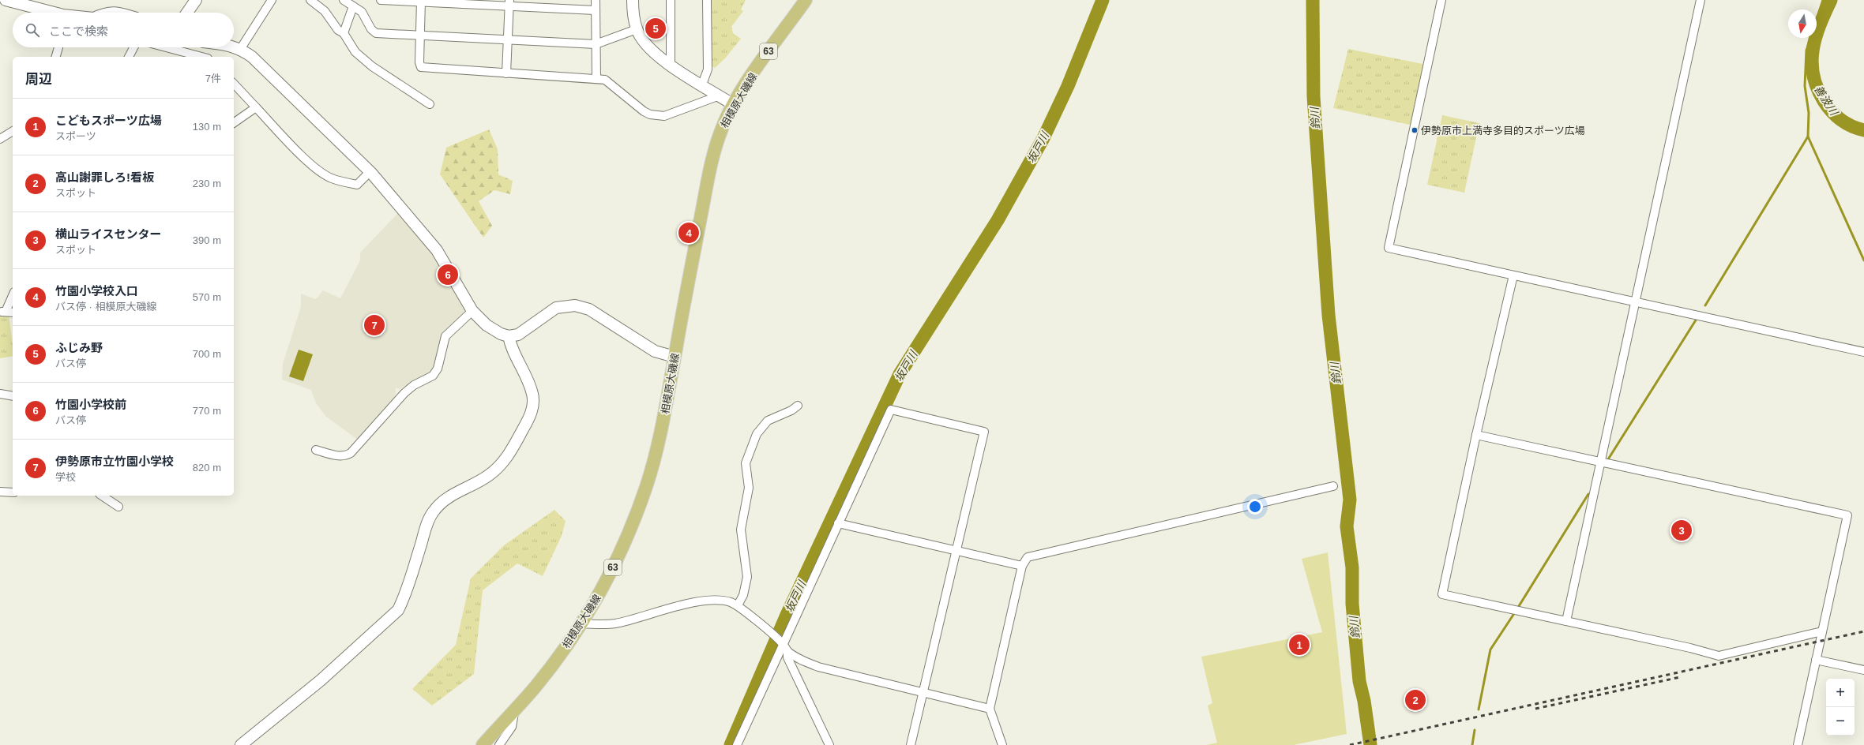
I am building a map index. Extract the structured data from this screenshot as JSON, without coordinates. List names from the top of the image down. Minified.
{"streets":{"main road":["63","相模原大磯線"]},"water":["善波川","鈴川","坂戸川"],"places":["伊勢原市上満寺多目的スポーツ広場"],"north":"bottom","page":{"search":"ここで検索","pins":["5","4","6","7","3","1","2"],"heading":["周辺","7件"],"list":[{"mark":"1","name":"こどもスポーツ広場","note":"スポーツ","value":"130 m"},{"mark":"2","name":"高山謝罪しろ!看板","note":"スポット","value":"230 m"},{"mark":"3","name":"横山ライスセンター","note":"スポット","value":"390 m"},{"mark":"4","name":"竹園小学校入口","note":"バス停 · 相模原大磯線","value":"570 m"},{"mark":"5","name":"ふじみ野","note":"バス停","value":"700 m"},{"mark":"6","name":"竹園小学校前","note":"バス停","value":"770 m"},{"mark":"7","name":"伊勢原市立竹園小学校","note":"学校","value":"820 m"}],"map_buttons":["+","−"]}}
